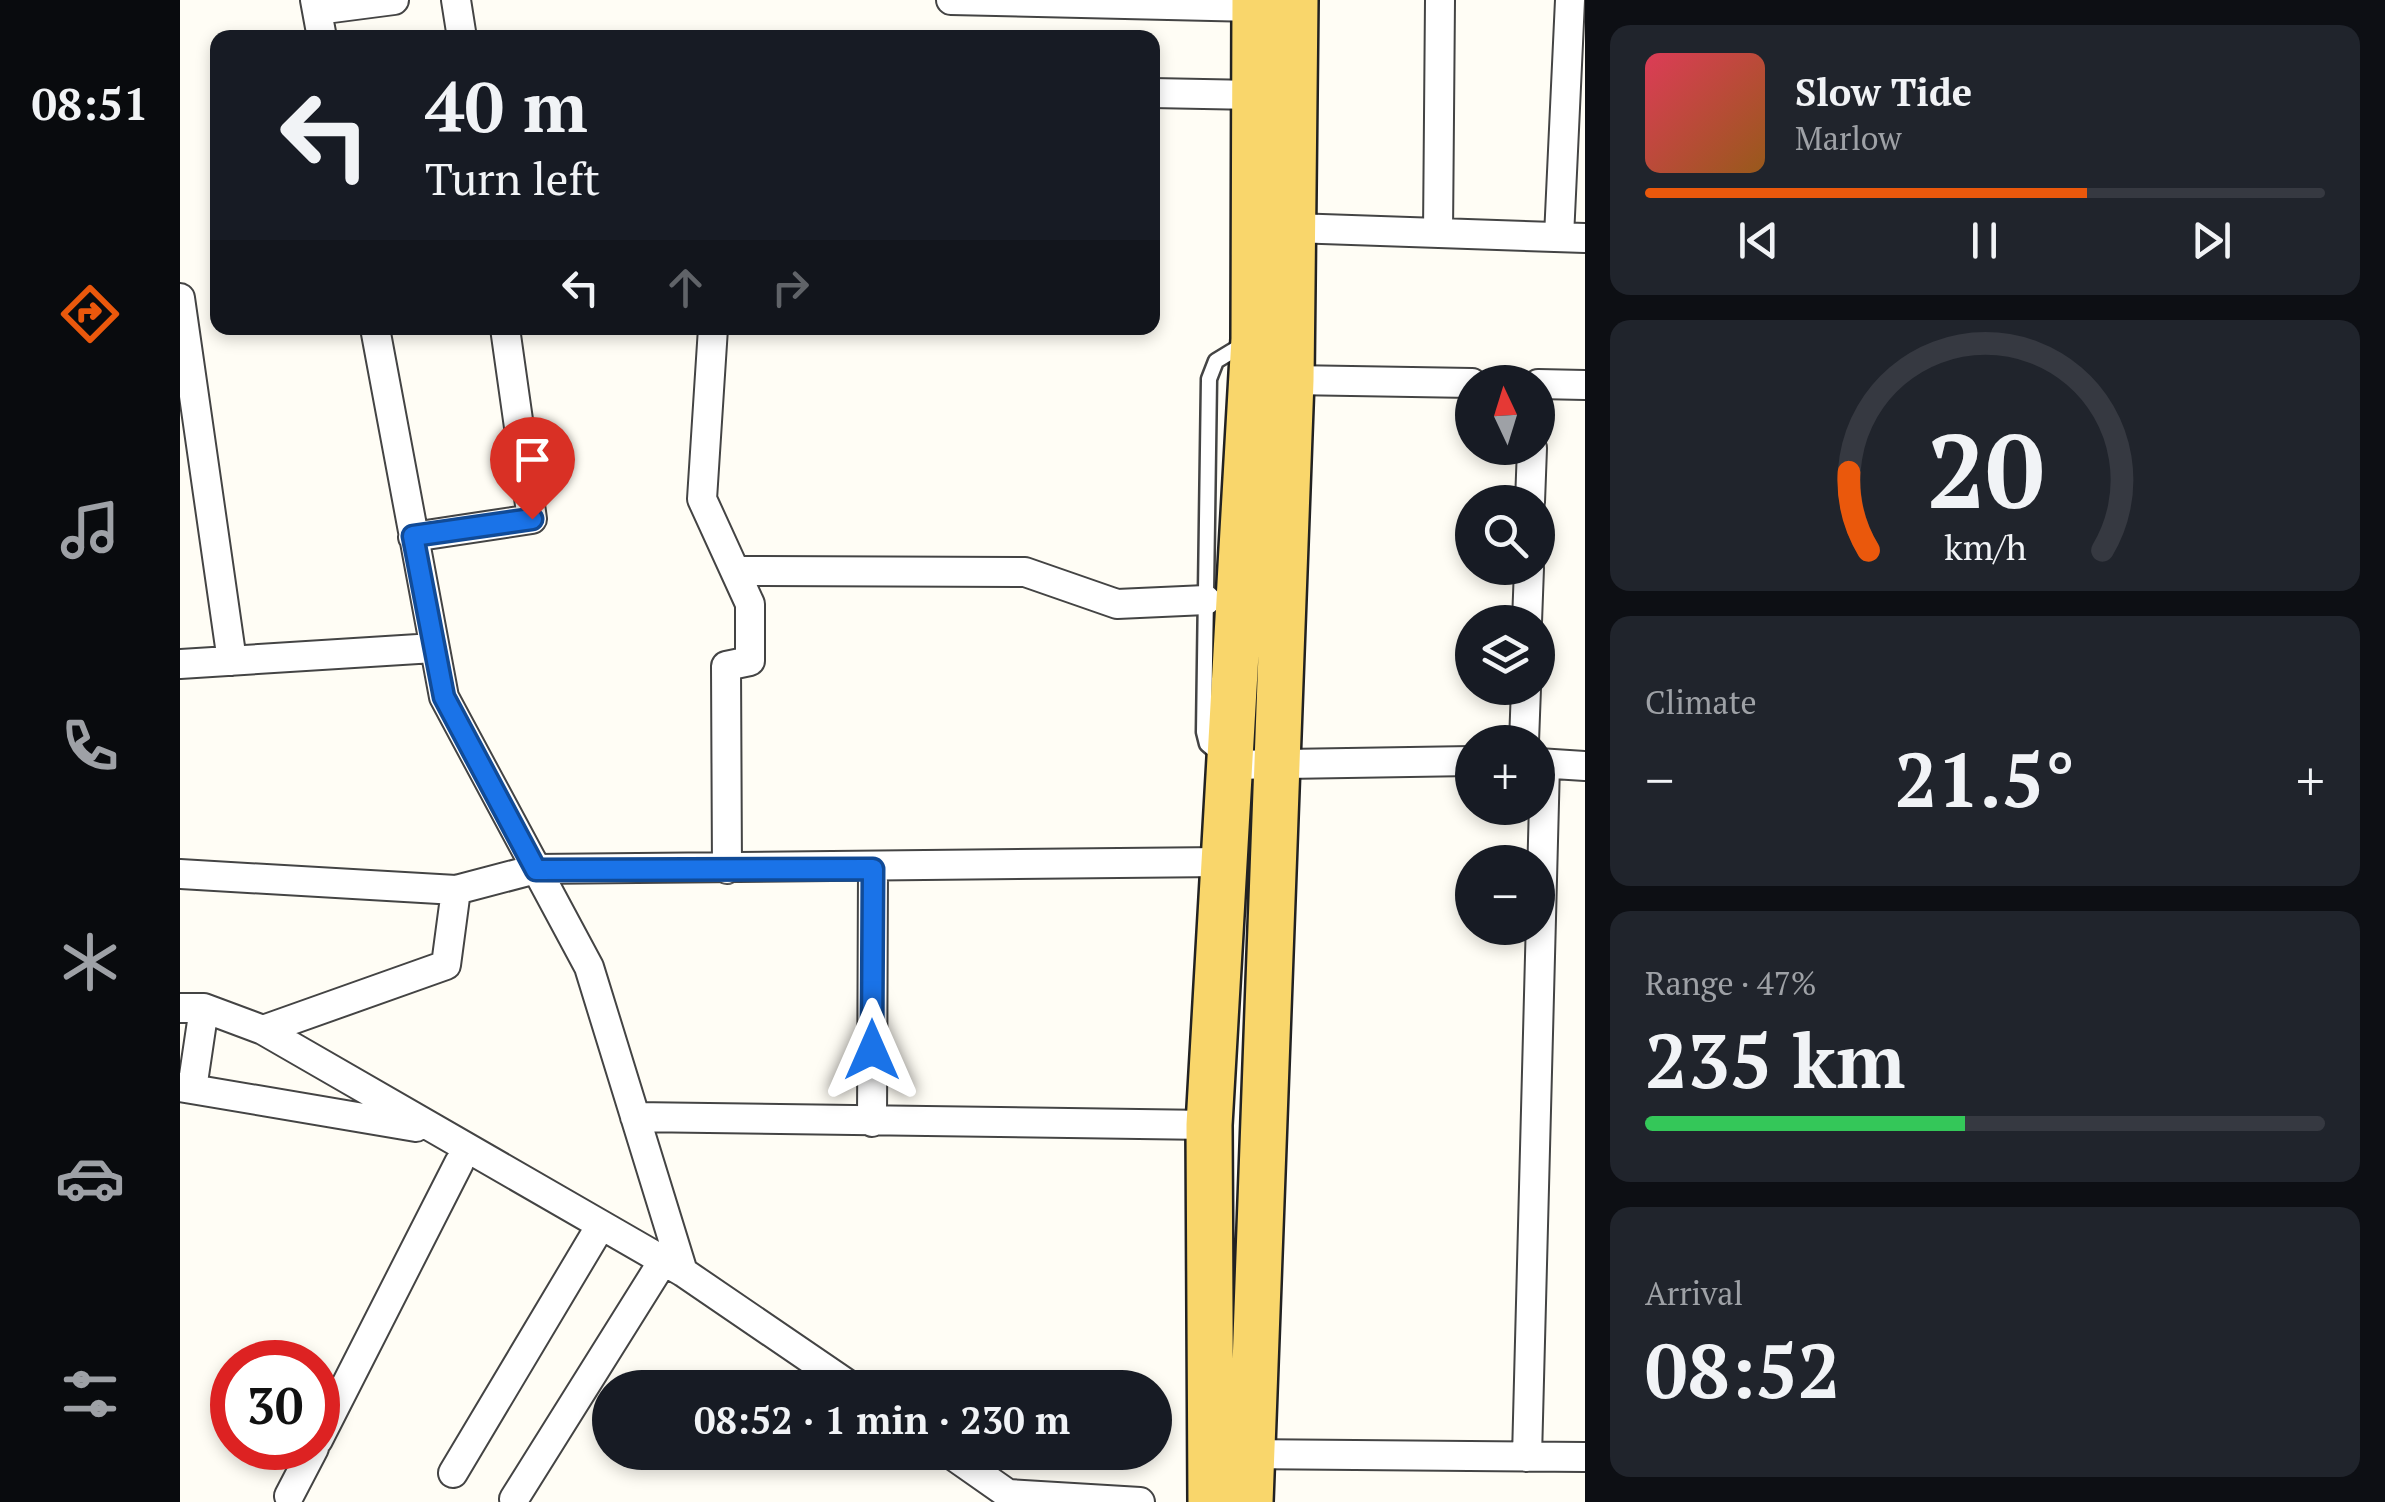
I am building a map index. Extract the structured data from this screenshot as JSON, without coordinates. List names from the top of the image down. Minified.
{"north":"top","page":{"tabs":"08:51","turn":["40 m","Turn left"],"song":["Slow Tide","Marlow"],"map_buttons":["+","−"],"tile":["Climate",["Range · 47%","235 km"],["Arrival","08:52"]],"heat":["−","21.5°","+"],"limit":"30","trip":"08:52 · 1 min · 230 m","gauge":["20","km/h"]}}
